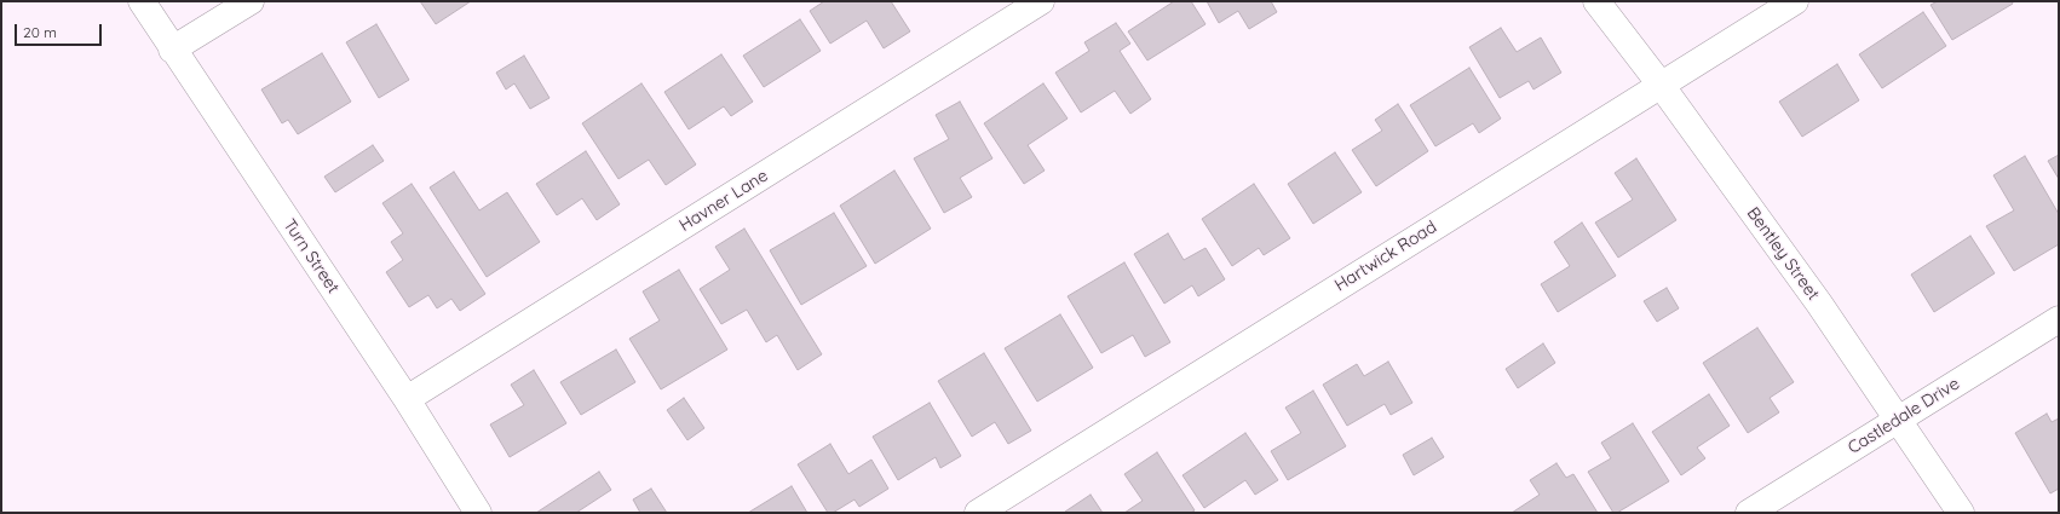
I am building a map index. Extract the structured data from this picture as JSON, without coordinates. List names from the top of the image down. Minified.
{"streets":{"street":["Havner Lane","Bentley Street","Turn Street","Hartwick Road","Castledale Drive"]},"crossings":[["Havner Lane","Turn Street"],["Bentley Street","Hartwick Road"],["Bentley Street","Castledale Drive"]],"scale_bar":"20 m"}
